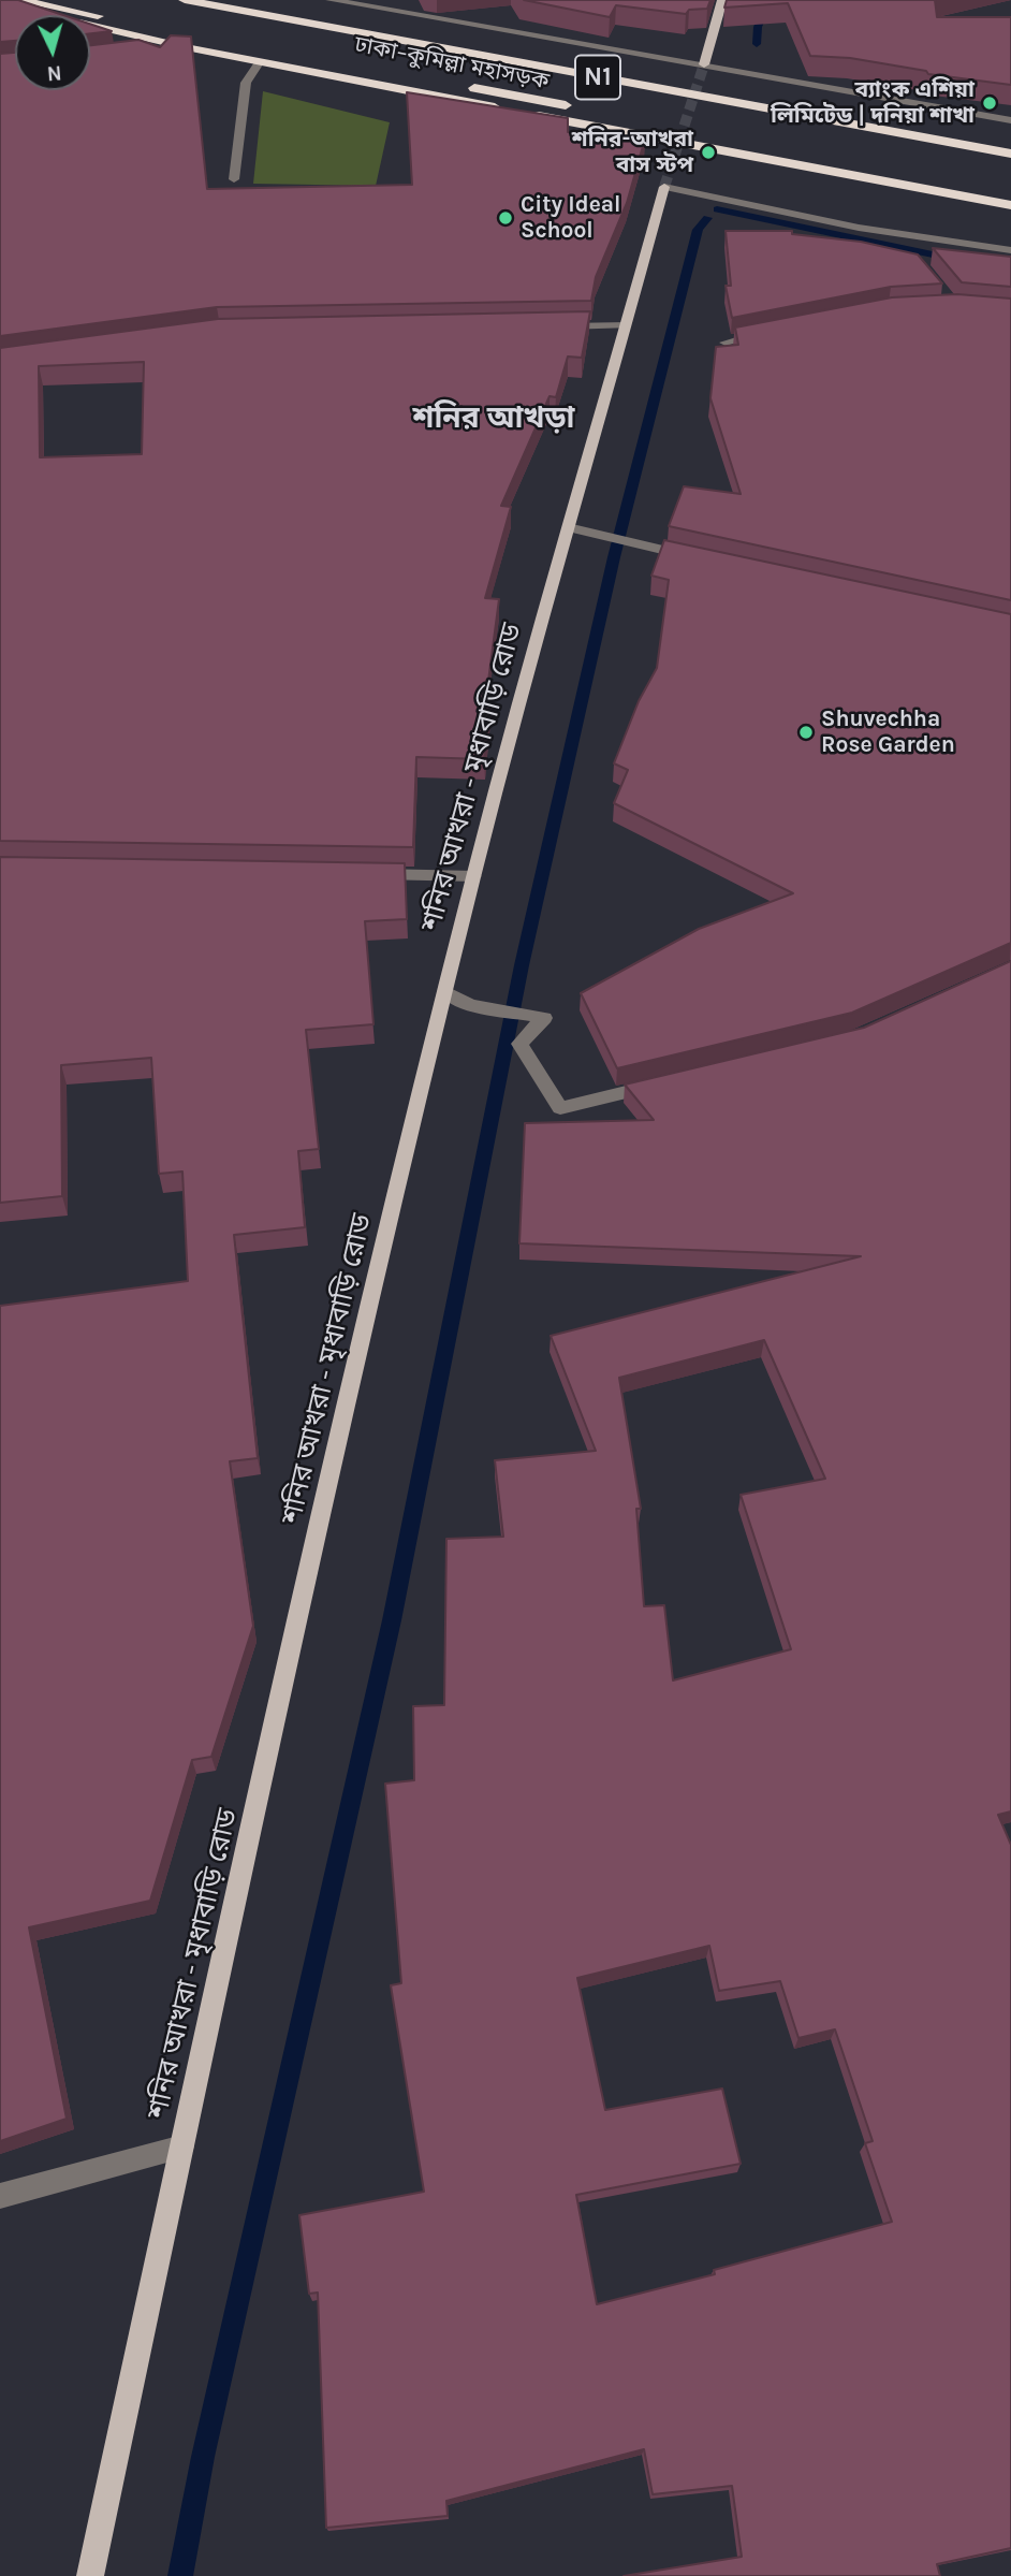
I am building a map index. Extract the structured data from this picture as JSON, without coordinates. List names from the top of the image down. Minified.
{"streets":{"highway":["ঢাকা–কুমিল্লা মহাসড়ক","N1"],"main road":["শনির আখরা - মৃধাবাড়ি রোড"]},"districts":["শনির আখড়া"],"places":["ব্যাংক এশিয়া লিমিটেড | দনিয়া শাখা","শনির-আখরা বাস স্টপ","City Ideal School","Shuvechha Rose Garden"],"north":"bottom"}
